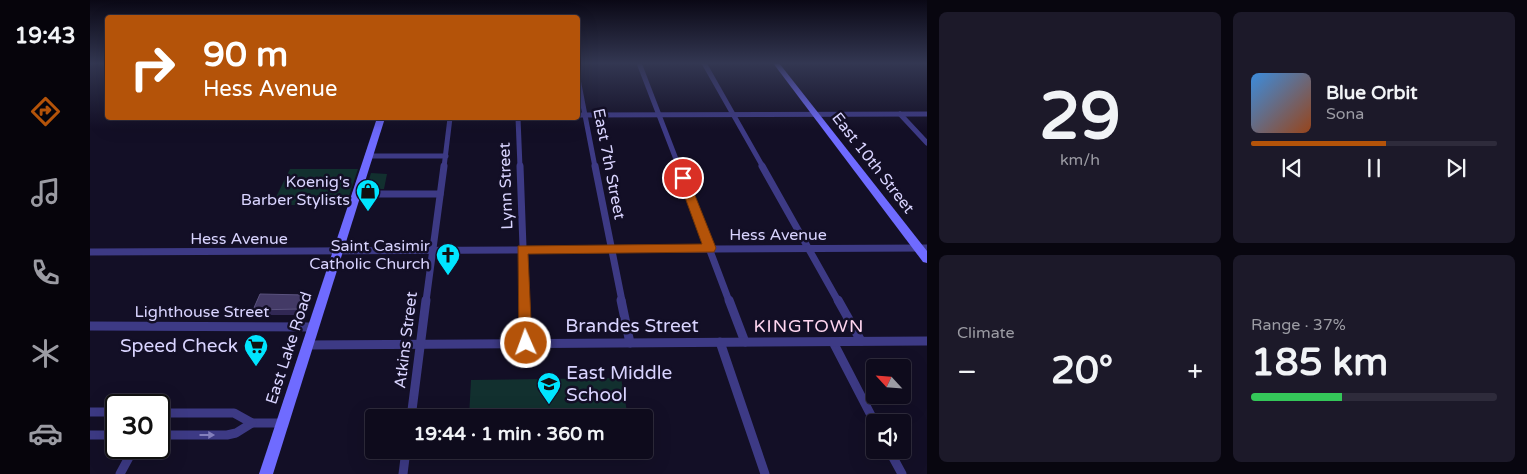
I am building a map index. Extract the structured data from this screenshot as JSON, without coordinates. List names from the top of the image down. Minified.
{"streets":{"main road":["East 10th Street","East Lake Road"],"street":["East 7th Street","Lynn Street","Hess Avenue","Lighthouse Street","Brandes Street","Atkins Street"]},"crossings":[["East 10th Street","Hess Avenue"],["East 7th Street","Hess Avenue"],["East 7th Street","Brandes Street"],["Lynn Street","Hess Avenue"],["Lynn Street","Brandes Street"],["Hess Avenue","Atkins Street"],["Hess Avenue","East Lake Road"],["Lighthouse Street","East Lake Road"],["Brandes Street","Atkins Street"],["Brandes Street","East Lake Road"]],"districts":["KINGTOWN"],"places":{"shop":["Koenig's Barber Stylists"],"church":["Saint Casimir Catholic Church"],"supermarket":["Speed Check"],"school or university":["East Middle School"]},"north":"top left","page":{"tabs":"19:43","tile":[["29","km/h"],"Climate",["Range · 37%","185 km"]],"turn":["90 m","Hess Avenue"],"song":["Blue Orbit","Sona"],"heat":["−","20°","+"],"limit":"30","trip":"19:44 · 1 min · 360 m"}}
